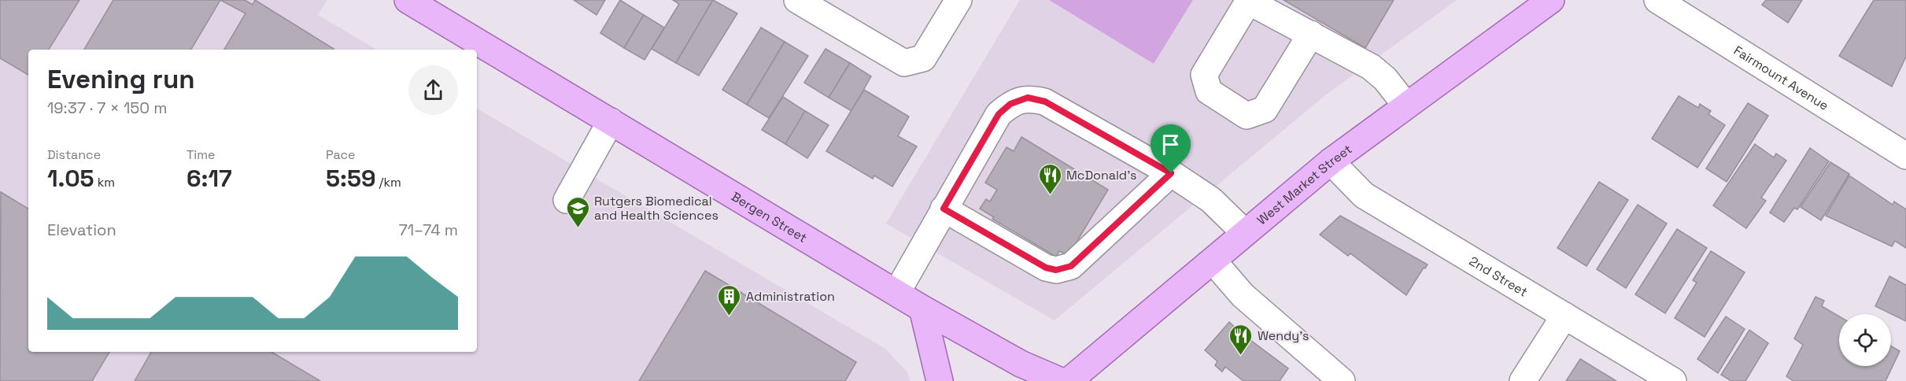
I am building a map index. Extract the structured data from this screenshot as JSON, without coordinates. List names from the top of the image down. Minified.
{"streets":{"main road":["West Market Street","Bergen Street"],"street":["Fairmount Avenue","2nd Street"]},"crossings":[["West Market Street","2nd Street"]],"places":{"restaurant":["McDonald's","Wendy's"],"school or university":["Rutgers Biomedical and Health Sciences"],"building":["Administration"]},"page":{"heading":["Evening run","19:37 · 7 × 150 m"],"stats":[["Distance","1.05 km"],["Time","6:17"],["Pace","5:59 /km"]],"chart":["Elevation","71–74 m"]}}
